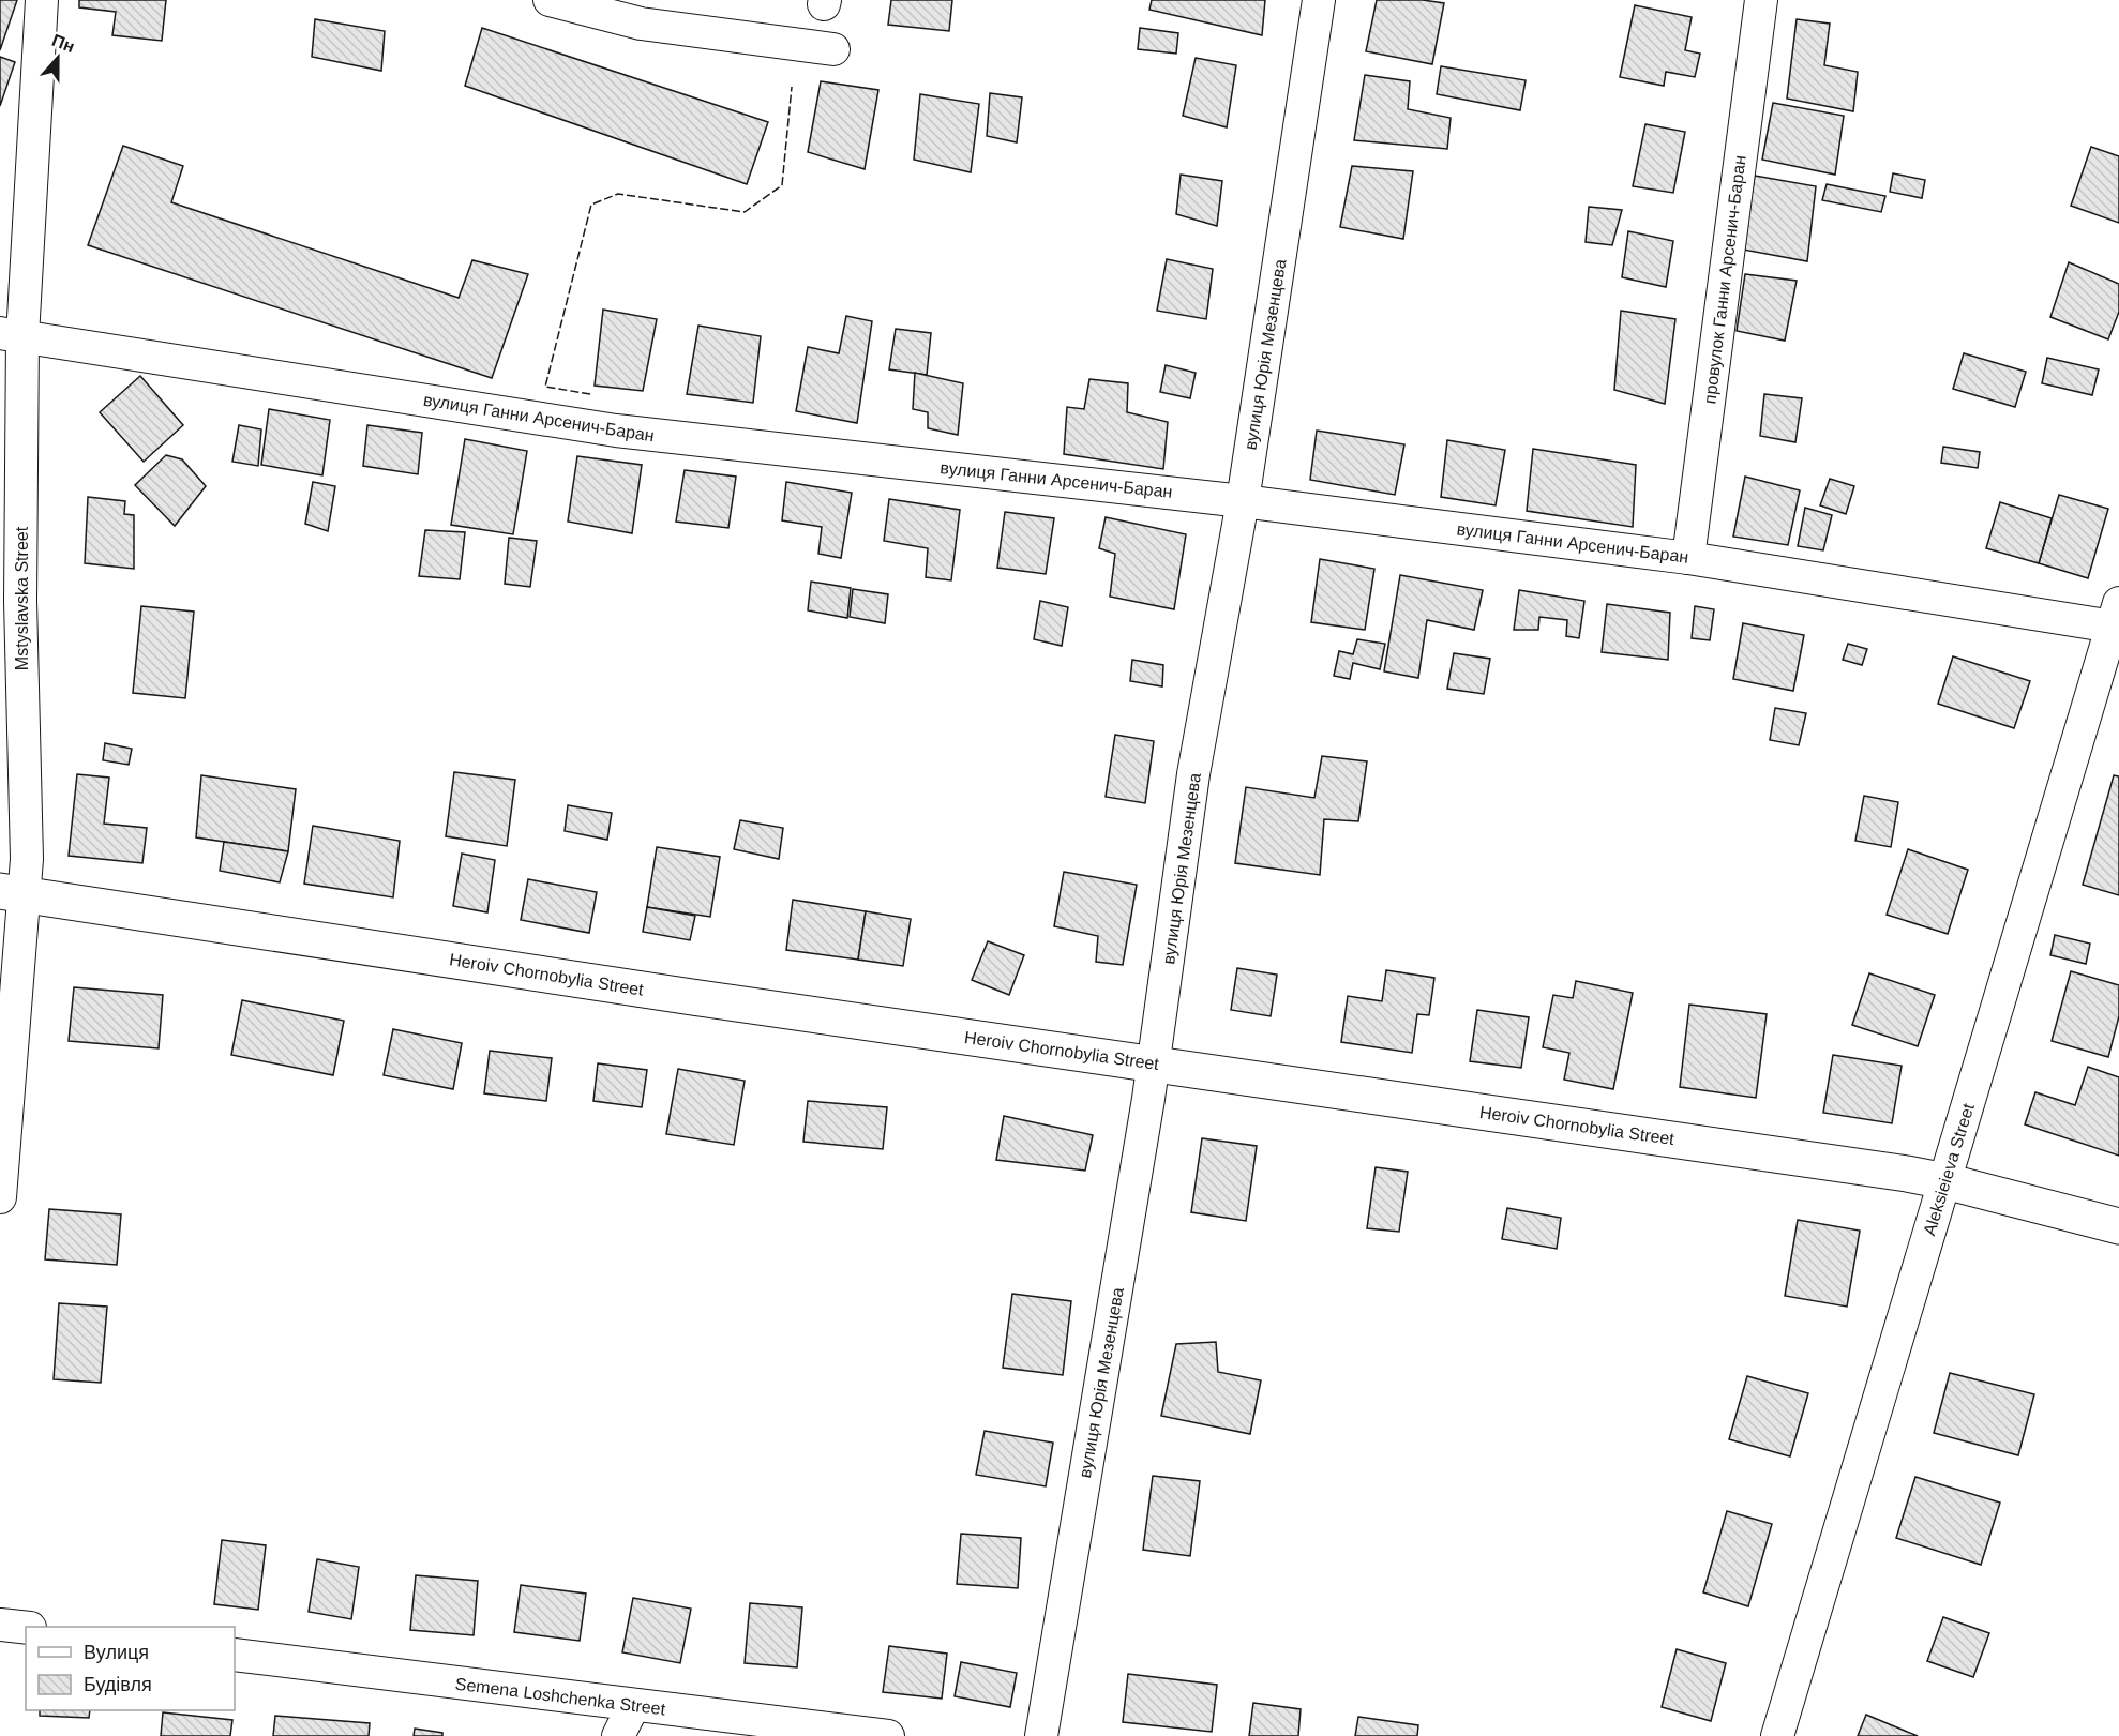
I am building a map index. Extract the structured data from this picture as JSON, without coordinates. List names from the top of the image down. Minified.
{"streets":{"main road":["Heroiv Chornobylia Street"],"street":["провулок Ганни Арсенич-Баран","вулиця Юрія Мезенцева","вулиця Ганни Арсенич-Баран","Mstyslavska Street","Aleksieieva Street","Semena Loshchenka Street"]},"crossings":[["провулок Ганни Арсенич-Баран","вулиця Ганни Арсенич-Баран"],["вулиця Юрія Мезенцева","вулиця Ганни Арсенич-Баран"],["вулиця Юрія Мезенцева","Heroiv Chornobylia Street"],["вулиця Ганни Арсенич-Баран","Mstyslavska Street"],["вулиця Ганни Арсенич-Баран","Aleksieieva Street"],["Mstyslavska Street","Heroiv Chornobylia Street"],["Heroiv Chornobylia Street","Aleksieieva Street"]],"legend":["Вулиця","Будівля"],"north":"top"}
